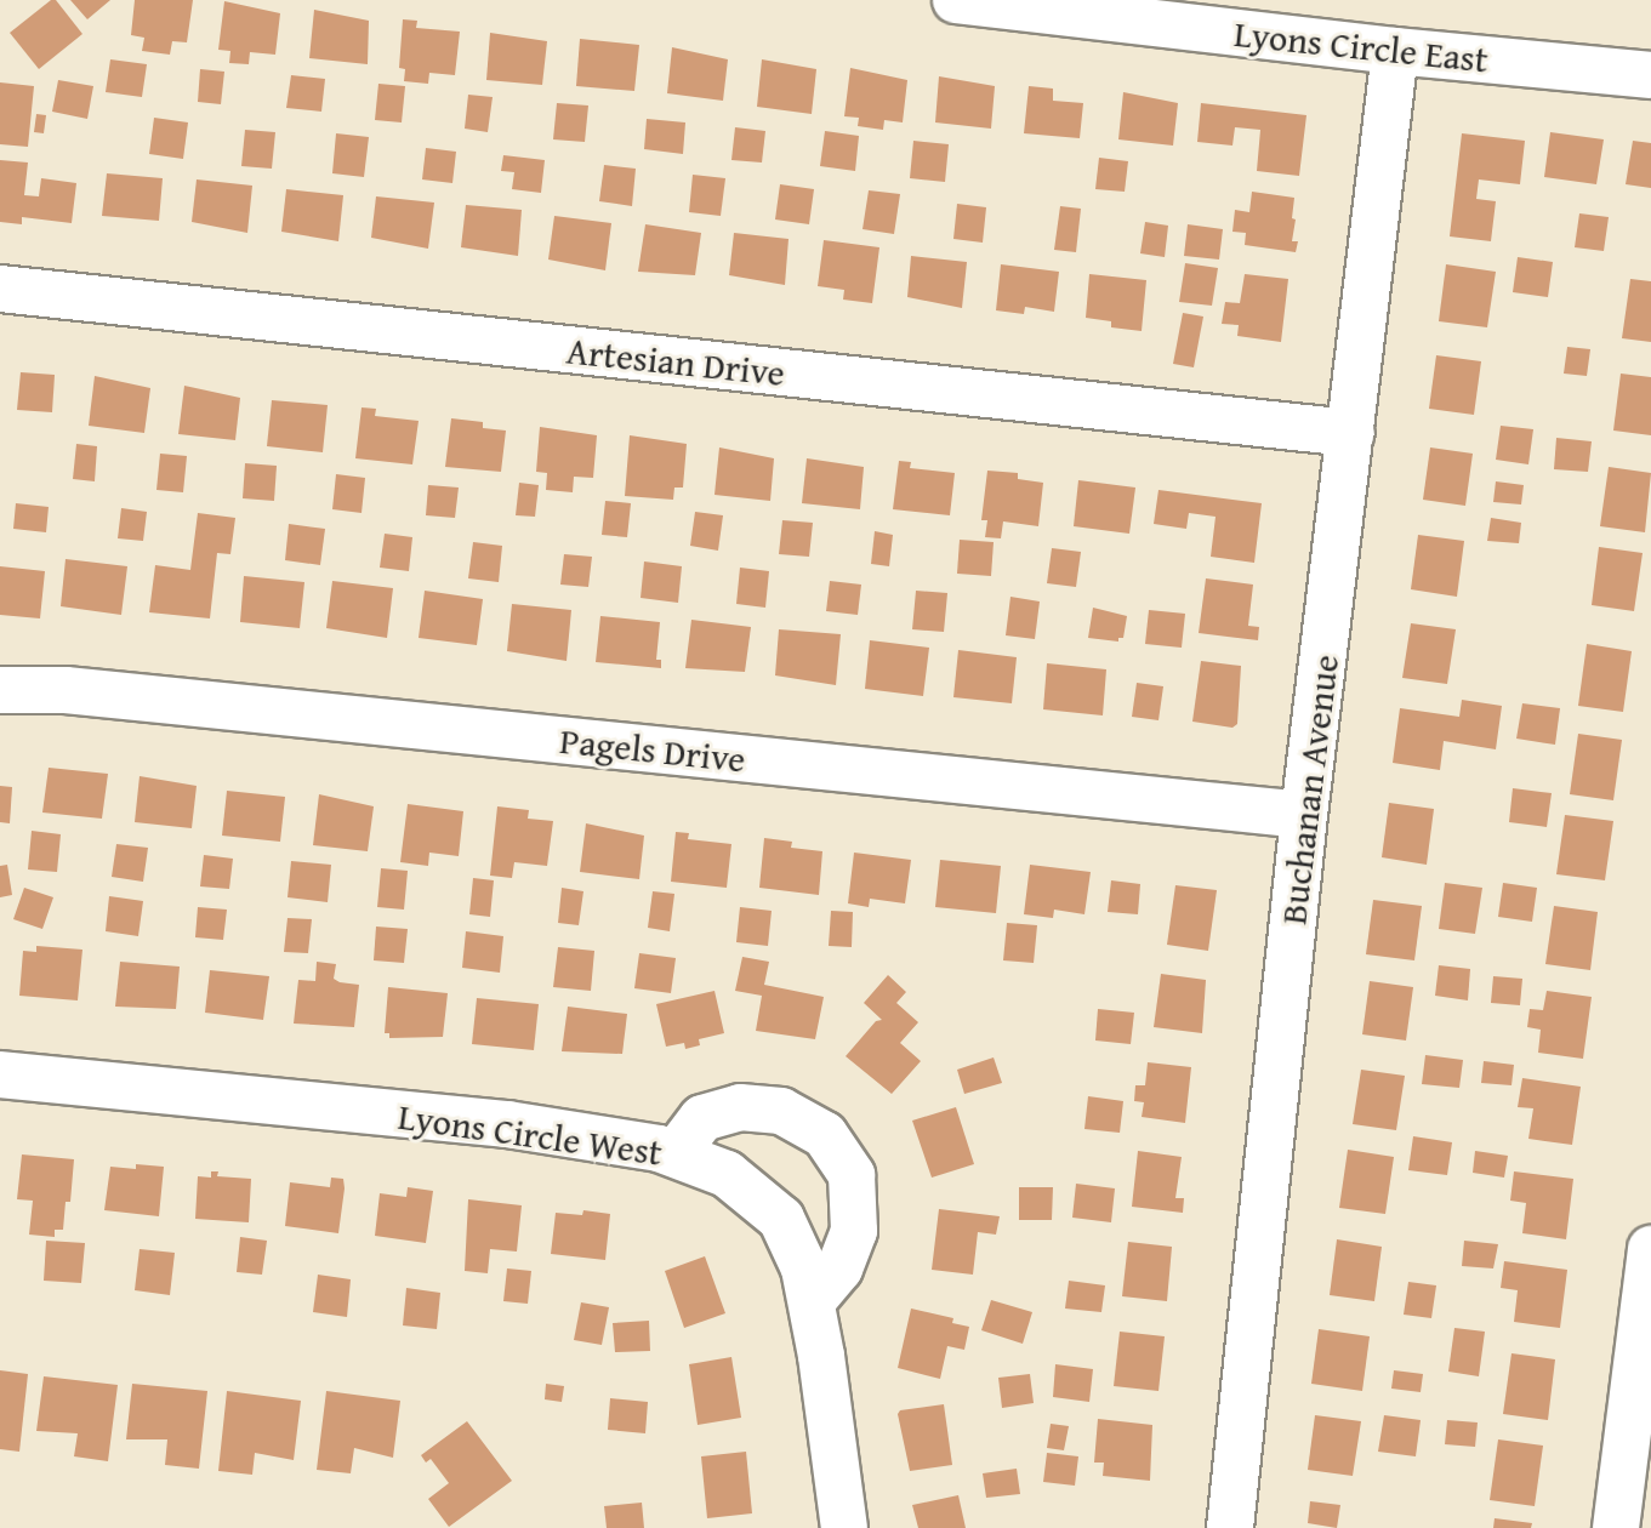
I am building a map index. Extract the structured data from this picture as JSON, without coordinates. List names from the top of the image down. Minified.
{"streets":{"street":["Lyons Circle East","Artesian Drive","Pagels Drive","Buchanan Avenue","Lyons Circle West"]},"crossings":[["Lyons Circle East","Buchanan Avenue"],["Artesian Drive","Buchanan Avenue"],["Pagels Drive","Buchanan Avenue"]]}
